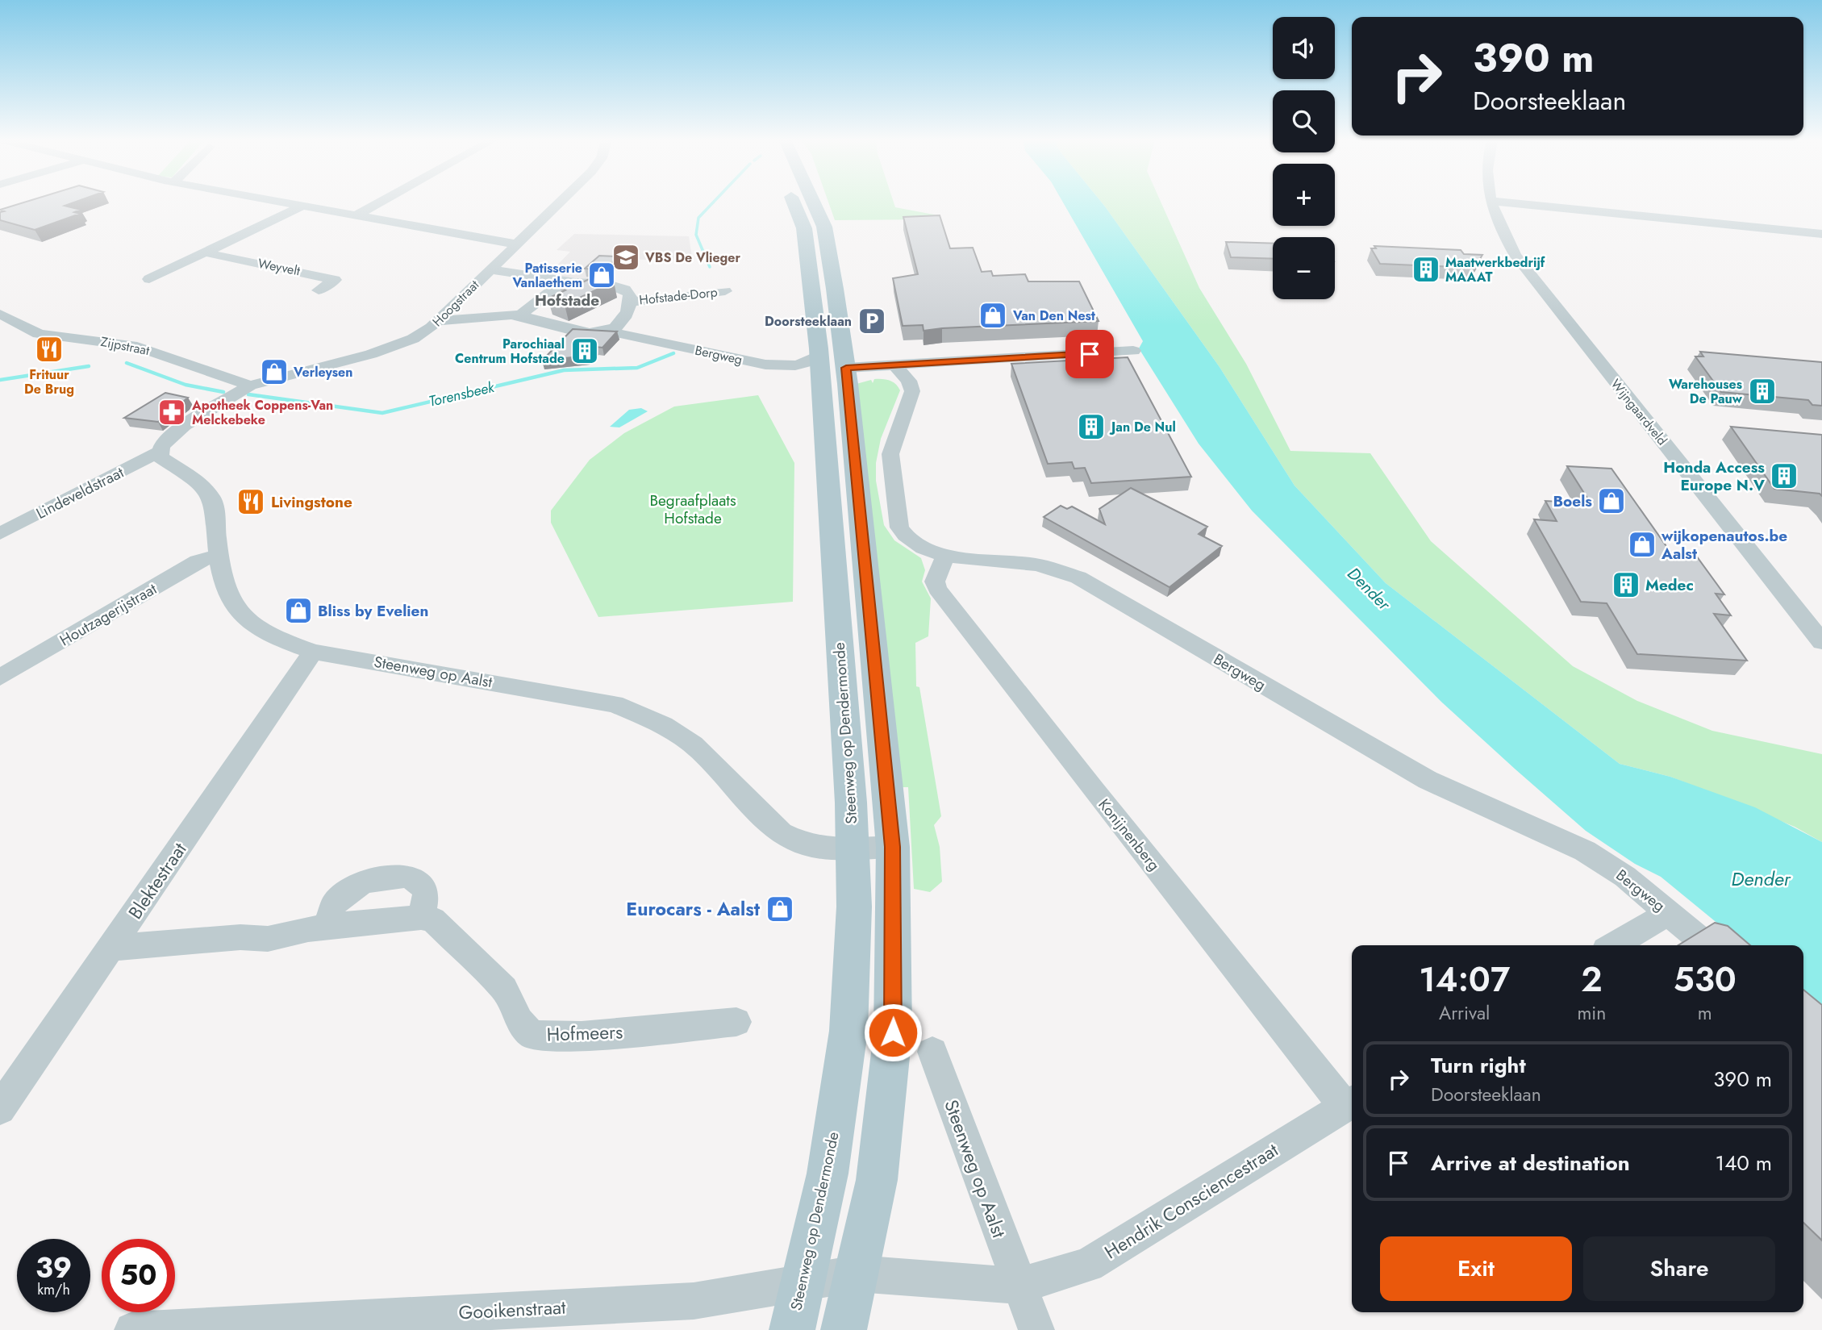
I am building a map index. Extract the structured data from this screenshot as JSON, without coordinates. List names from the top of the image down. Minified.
{"streets":{"main road":["Steenweg op Dendermonde"],"street":["Weyvelt","Hofstade-Dorp","Hoogstraat","Zijpstraat","Bergweg","Wijngaardveld","Lindeveldstraat","Houtzagerijstraat","Steenweg op Aalst","Konijnenberg","Blektestraat","Hofmeers","Hendrik Consciencestraat","Gooikenstraat"]},"crossings":[["Hofstade-Dorp","Hoogstraat"],["Hofstade-Dorp","Bergweg"],["Hoogstraat","Zijpstraat"],["Bergweg","Steenweg op Dendermonde"],["Bergweg","Konijnenberg"],["Lindeveldstraat","Steenweg op Aalst"],["Houtzagerijstraat","Steenweg op Aalst"],["Steenweg op Aalst","Steenweg op Dendermonde"],["Steenweg op Aalst","Blektestraat"],["Steenweg op Aalst","Hendrik Consciencestraat"],["Steenweg op Dendermonde","Gooikenstraat"],["Konijnenberg","Hendrik Consciencestraat"]],"districts":["Hofstade"],"water":["Torensbeek","Dender"],"parks":["Begraafplaats Hofstade"],"places":{"school or university":["VBS De Vlieger"],"building":["Maatwerkbedrijf MAAAT","Parochiaal Centrum Hofstade","Warehouses De Pauw","Jan De Nul","Honda Access Europe N.V","Medec"],"shop":["Patisserie Vanlaethem","Van Den Nest","Verleysen","Boels","wijkopenautos.be Aalst","Bliss by Evelien","Eurocars - Aalst"],"parking":["Doorsteeklaan"],"restaurant":["Frituur De Brug","Livingstone"],"pharmacy":["Apotheek Coppens-Van Melckebeke"]},"page":{"map_buttons":["+","−"],"turn":["390 m","Doorsteeklaan"],"eta":["14:07","Arrival","2","min","530","m"],"list":[{"name":"Turn right","note":"Doorsteeklaan","value":"390 m"},{"name":"Arrive at destination","value":"140 m"}],"buttons":["Exit","Share"],"speed":"39 km/h","limit":"50"}}
